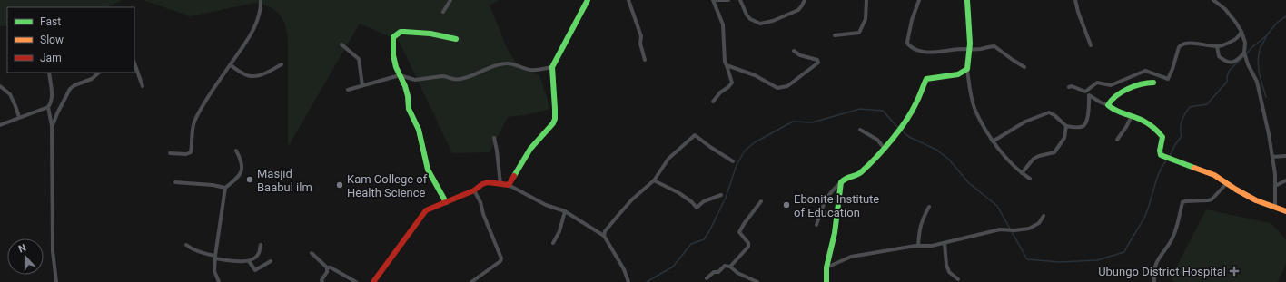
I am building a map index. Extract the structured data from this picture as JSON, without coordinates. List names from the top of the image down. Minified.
{"places":{"other":["Masjid Baabul ilm","Kam College of Health Science","Ebonite Institute of Education"],"health":["Ubungo District Hospital"]},"legend":["Fast","Slow","Jam"],"north":"top"}
